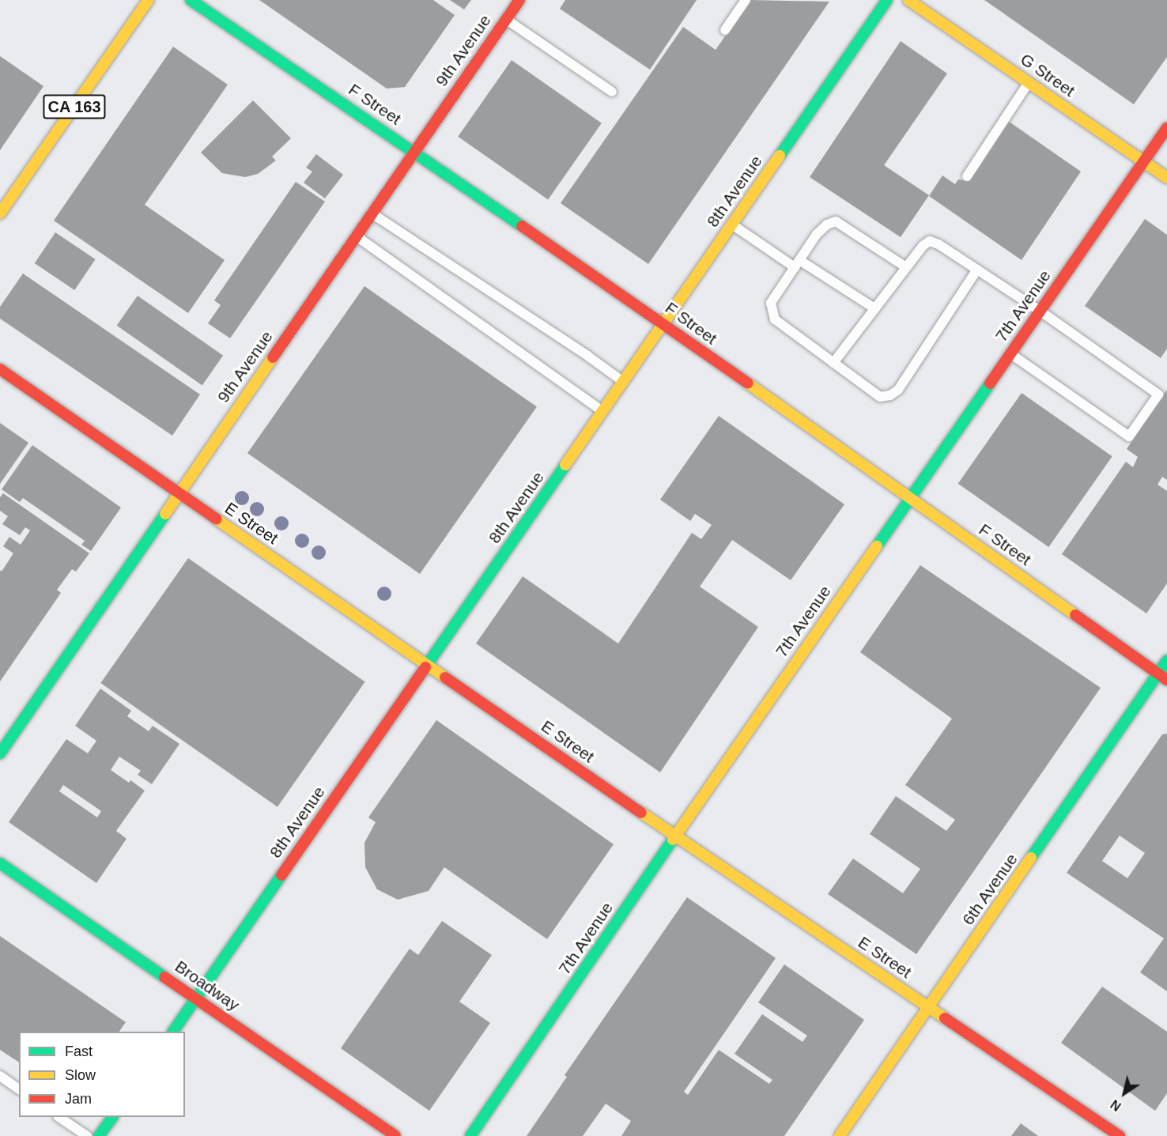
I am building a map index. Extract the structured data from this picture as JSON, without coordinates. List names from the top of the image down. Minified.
{"streets":{"street":["9th Avenue","G Street","F Street","CA 163","8th Avenue","7th Avenue","E Street","6th Avenue","Broadway"]},"crossings":[["9th Avenue","F Street"],["9th Avenue","E Street"],["G Street","7th Avenue"],["F Street","8th Avenue"],["F Street","7th Avenue"],["F Street","6th Avenue"],["8th Avenue","E Street"],["8th Avenue","Broadway"],["7th Avenue","E Street"],["E Street","6th Avenue"]],"legend":["Fast","Slow","Jam"],"north":"bottom left"}
